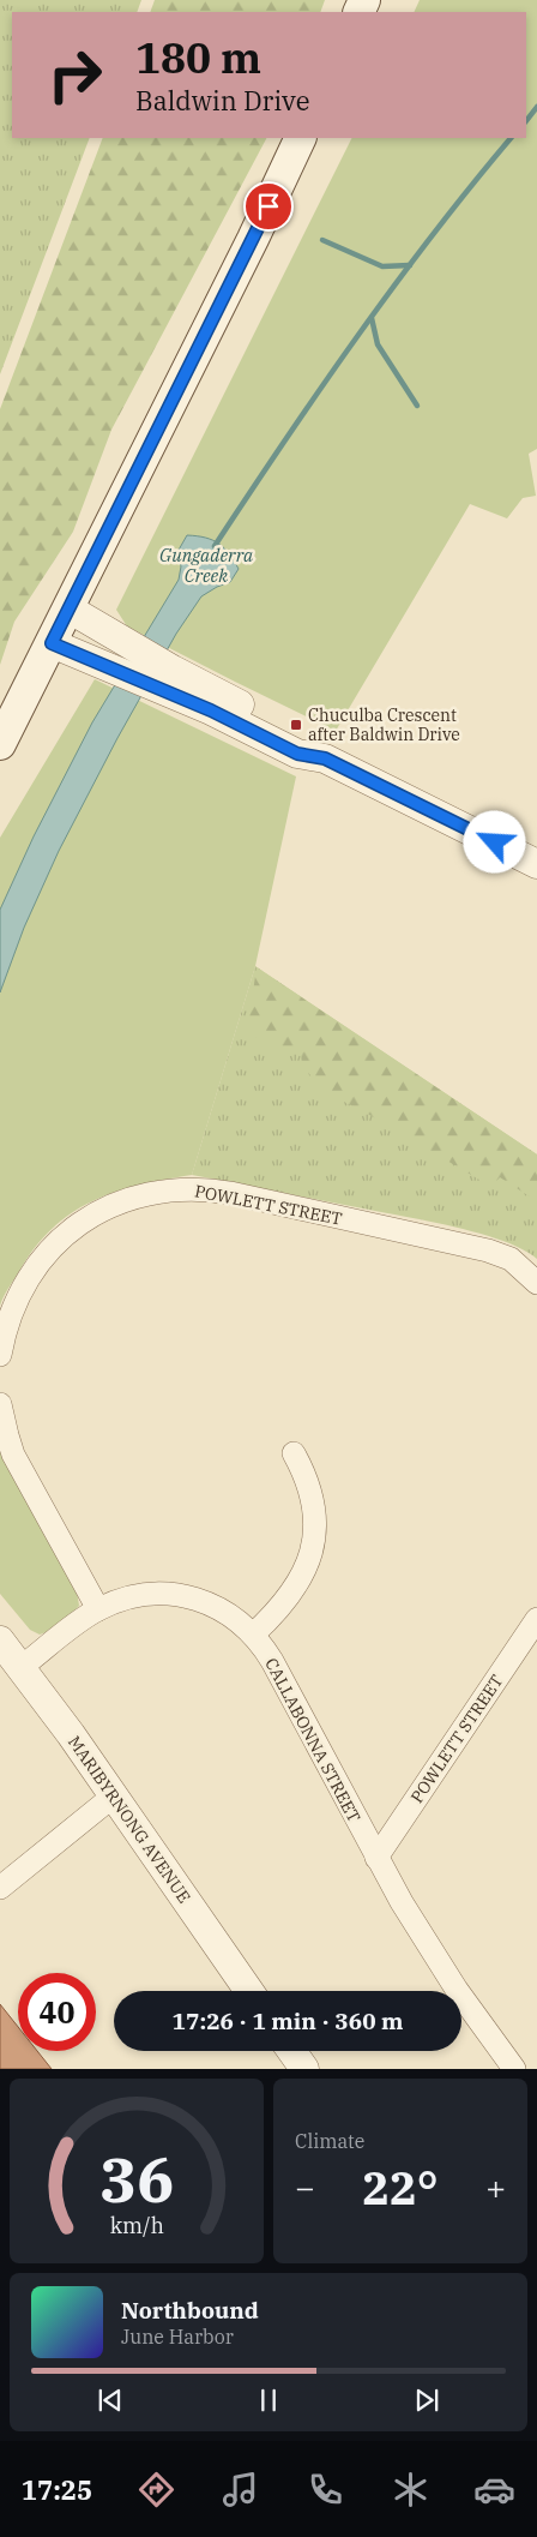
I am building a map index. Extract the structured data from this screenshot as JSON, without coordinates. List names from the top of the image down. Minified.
{"streets":{"street":["POWLETT STREET","CALLABONNA STREET","MARIBYRNONG AVENUE"]},"crossings":[["POWLETT STREET","CALLABONNA STREET"],["CALLABONNA STREET","MARIBYRNONG AVENUE"]],"water":["Gungaderra Creek"],"places":{"transit":["Chuculba Crescent after Baldwin Drive"]},"page":{"turn":["180 m","Baldwin Drive"],"limit":"40","trip":"17:26 · 1 min · 360 m","tile":"Climate","heat":["−","22°","+"],"song":["Northbound","June Harbor"],"tabs":"17:25","gauge":["36","km/h"]}}
